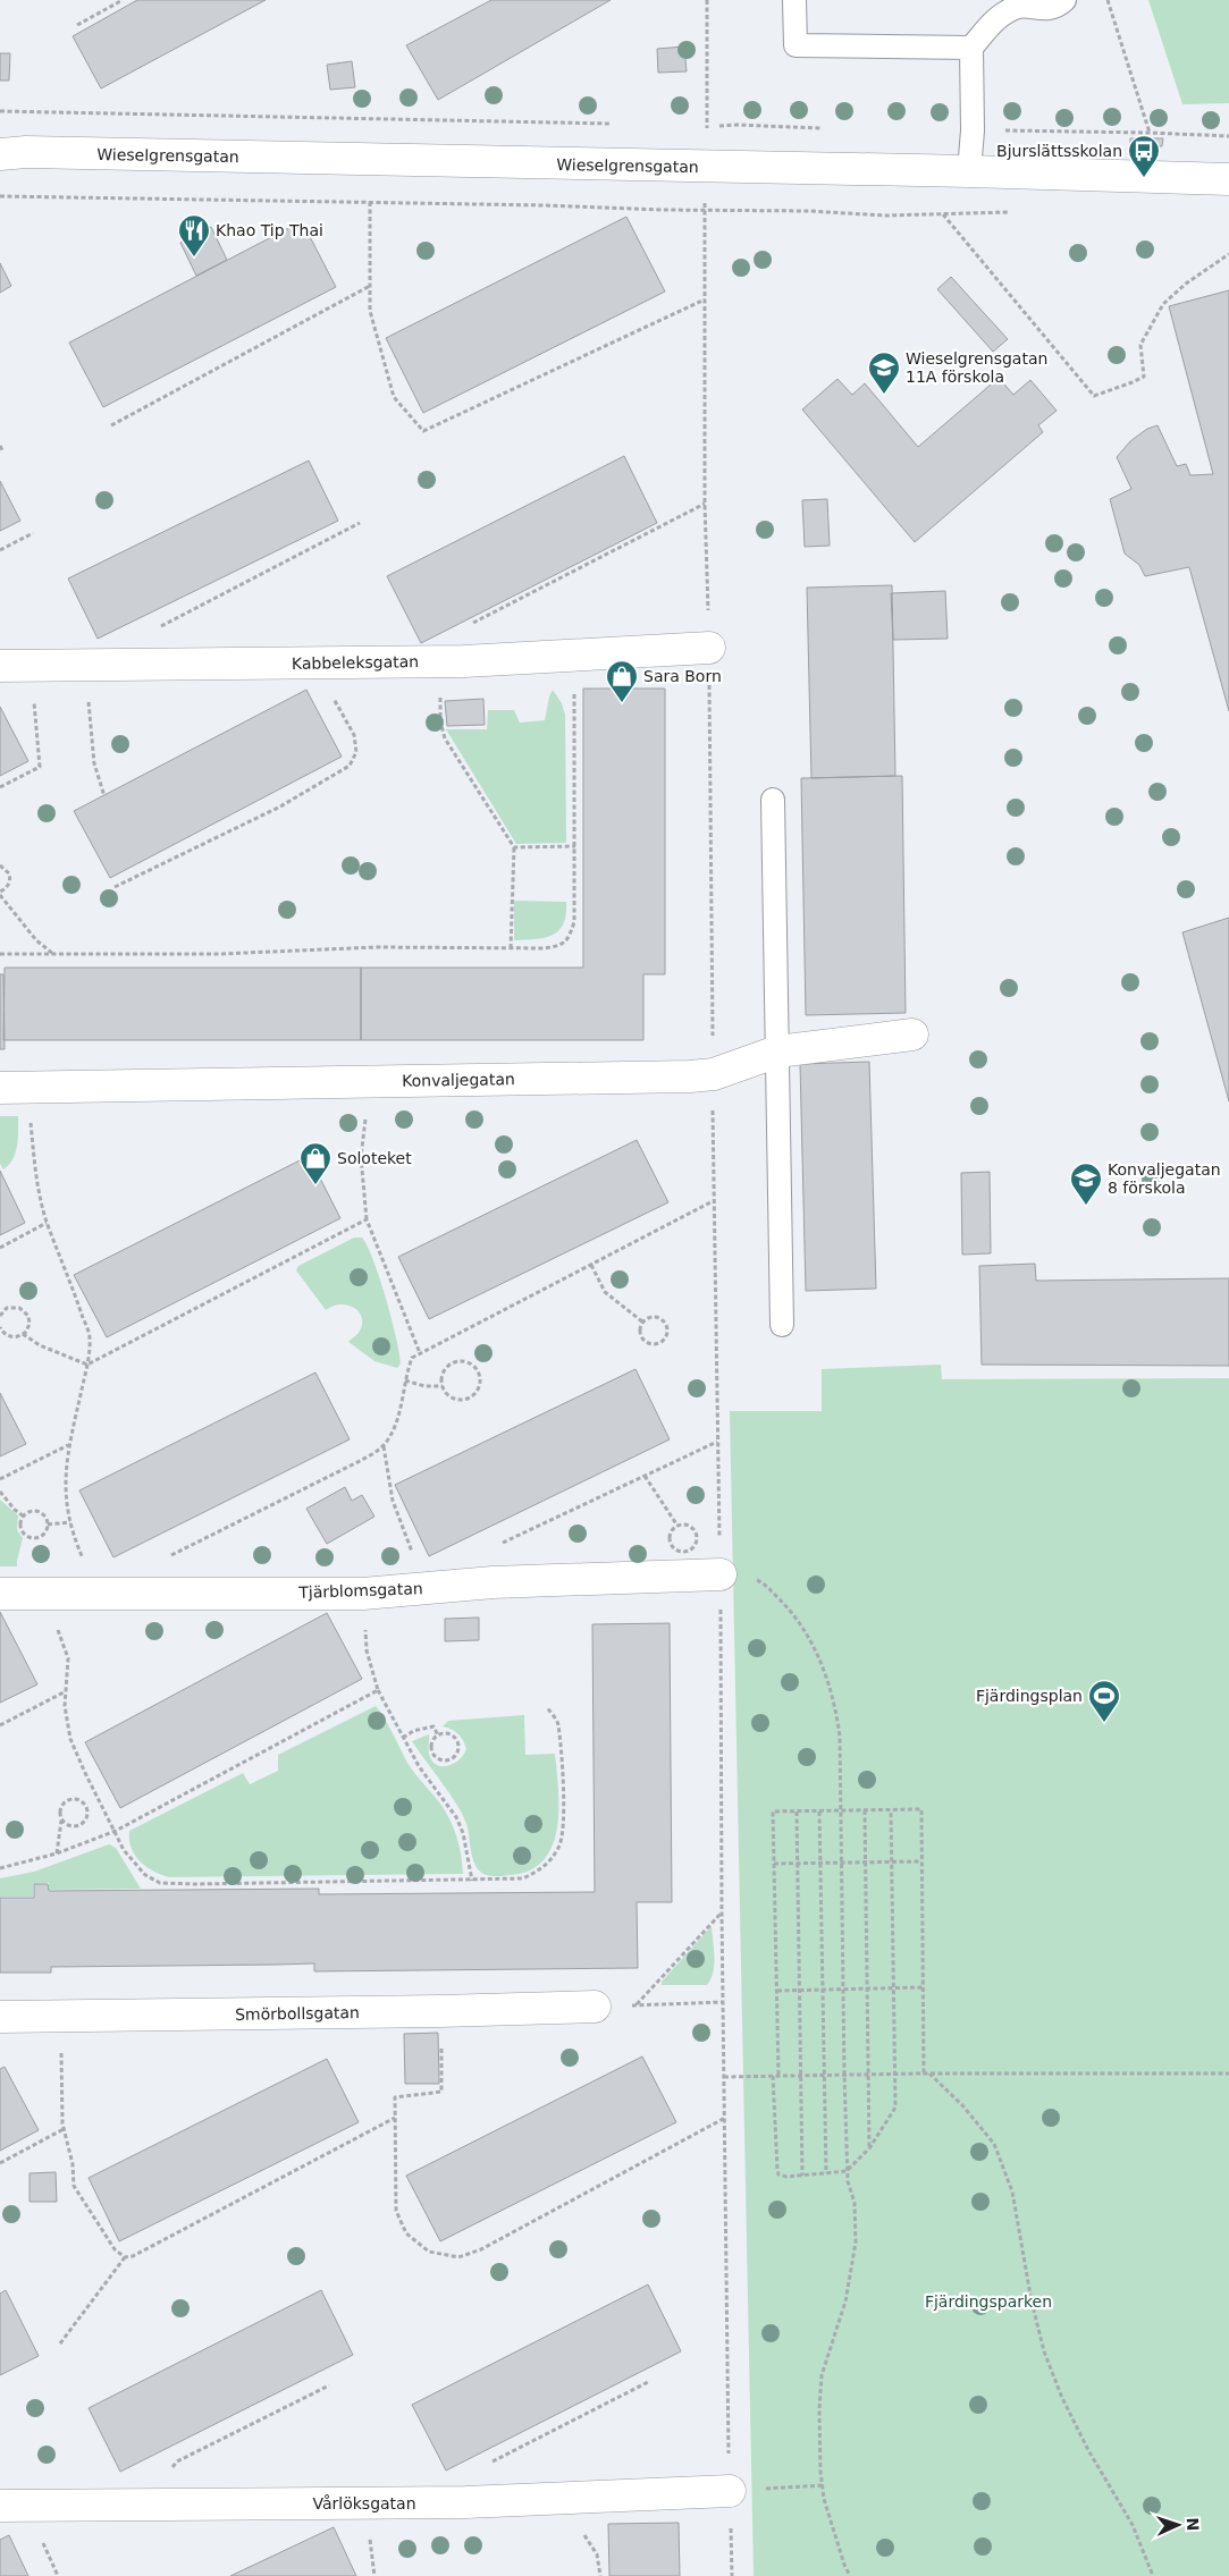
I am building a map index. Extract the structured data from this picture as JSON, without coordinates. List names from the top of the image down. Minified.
{"streets":{"street":["Wieselgrensgatan","Kabbeleksgatan","Konvaljegatan","Tjärblomsgatan","Smörbollsgatan","Vårlöksgatan"]},"parks":["Fjärdingsparken"],"places":{"bus stop":["Bjurslättsskolan"],"restaurant":["Khao Tip Thai"],"school or university":["Wieselgrensgatan 11A förskola","Konvaljegatan 8 förskola"],"shop":["Sara Born","Soloteket"],"sports":["Fjärdingsplan"]},"north":"right"}
